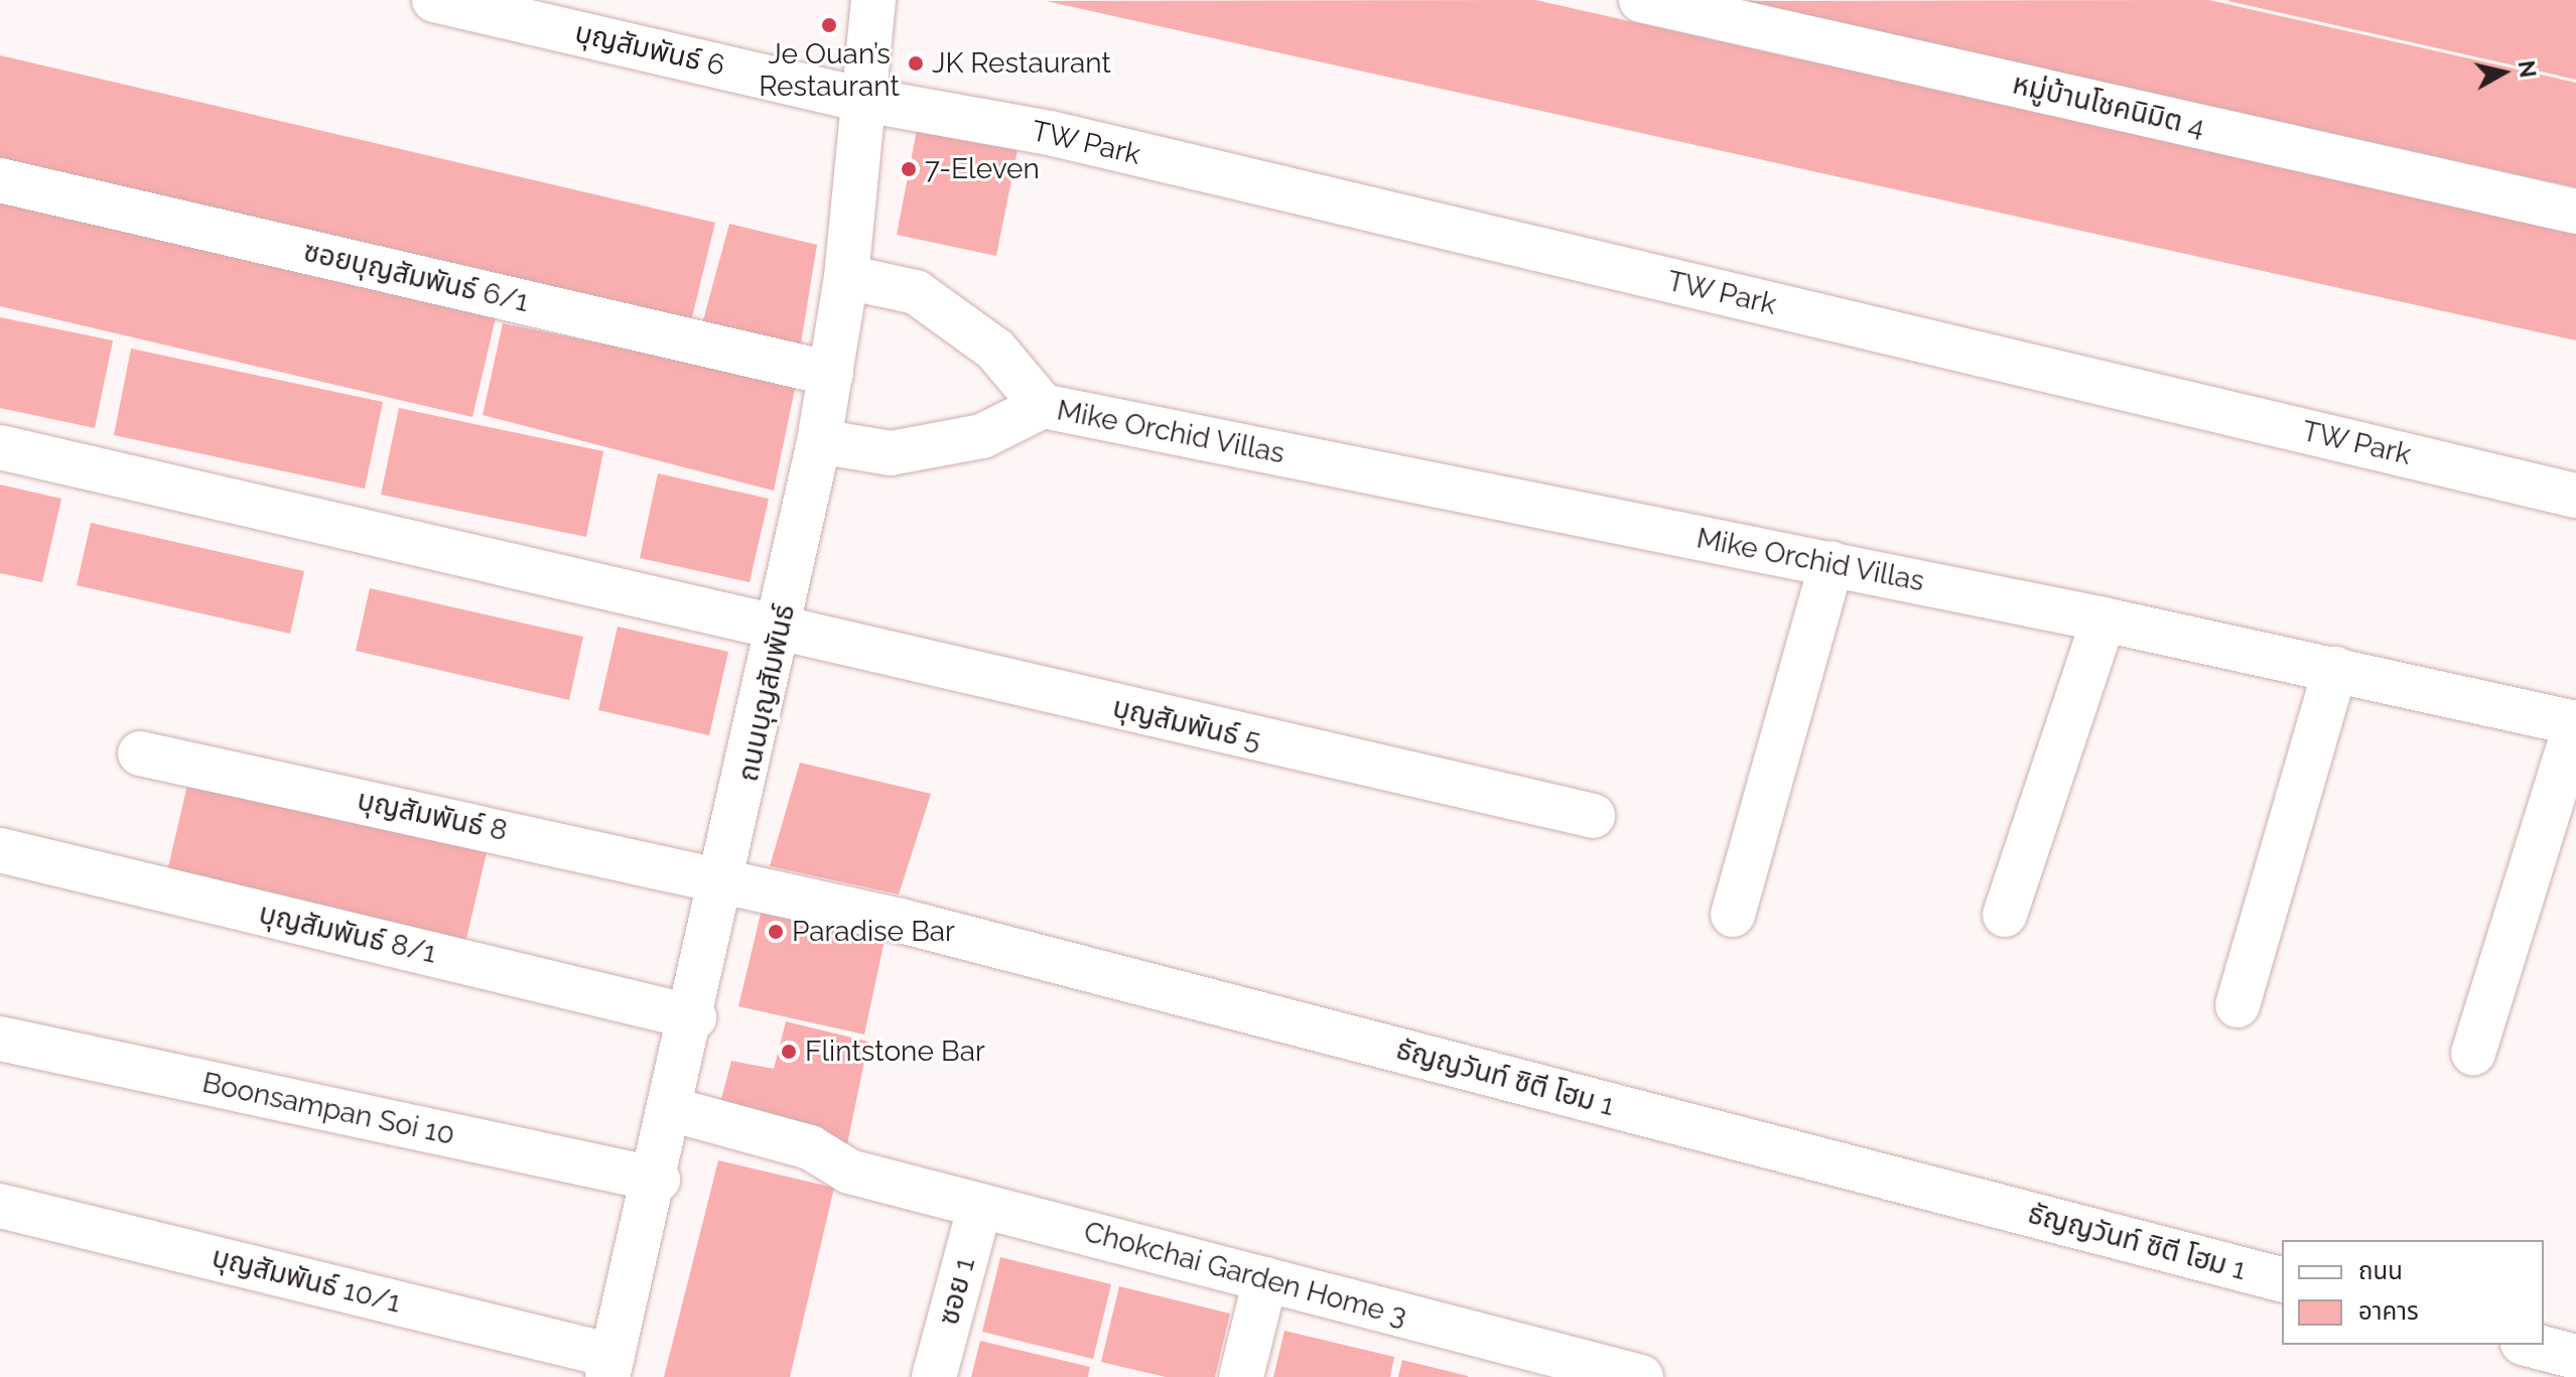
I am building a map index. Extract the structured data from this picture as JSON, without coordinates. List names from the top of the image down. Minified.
{"streets":{"street":["บุญสัมพันธ์ 6","หมู่บ้านโชคนิมิต 4","TW Park","ซอยบุญสัมพันธ์ 6/1","Mike Orchid Villas","ถนนบุญสัมพันธ์","บุญสัมพันธ์ 5","บุญสัมพันธ์ 8","บุญสัมพันธ์ 8/1","ธัญญวันท์ ซิตี โฮม 1","Boonsampan Soi 10","Chokchai Garden Home 3","บุญสัมพันธ์ 10/1","ซอย 1"]},"crossings":[["บุญสัมพันธ์ 6","TW Park"],["บุญสัมพันธ์ 6","ถนนบุญสัมพันธ์"],["TW Park","ถนนบุญสัมพันธ์"],["ซอยบุญสัมพันธ์ 6/1","ถนนบุญสัมพันธ์"],["Mike Orchid Villas","ถนนบุญสัมพันธ์"],["ถนนบุญสัมพันธ์","บุญสัมพันธ์ 5"],["ถนนบุญสัมพันธ์","บุญสัมพันธ์ 8"],["ถนนบุญสัมพันธ์","บุญสัมพันธ์ 8/1"],["ถนนบุญสัมพันธ์","ธัญญวันท์ ซิตี โฮม 1"],["ถนนบุญสัมพันธ์","Boonsampan Soi 10"],["ถนนบุญสัมพันธ์","Chokchai Garden Home 3"],["ถนนบุญสัมพันธ์","บุญสัมพันธ์ 10/1"],["บุญสัมพันธ์ 8","ธัญญวันท์ ซิตี โฮม 1"],["Chokchai Garden Home 3","ซอย 1"]],"places":["Je Ouan’s Restaurant","JK Restaurant","7-Eleven","Paradise Bar","Flintstone Bar"],"legend":["ถนน","อาคาร"],"north":"right"}
